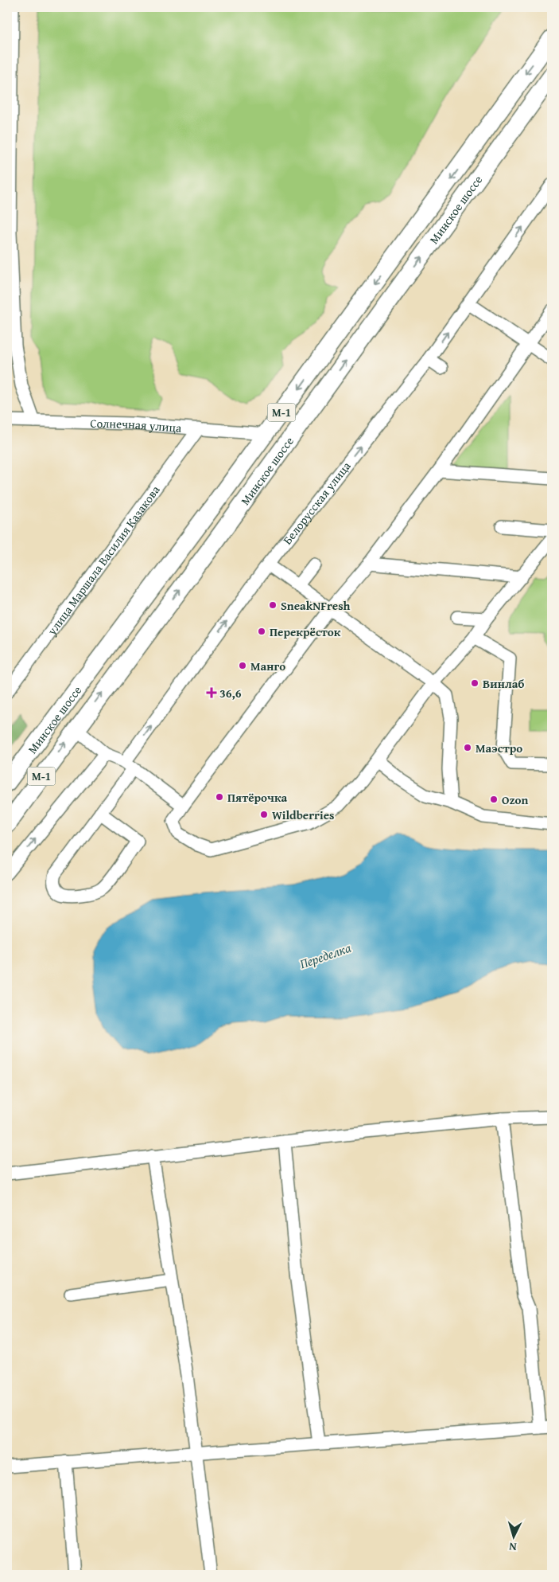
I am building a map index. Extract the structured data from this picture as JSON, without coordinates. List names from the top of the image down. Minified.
{"streets":{"highway":["Минское шоссе","М-1"],"street":["Солнечная улица","Белорусская улица","улица Маршала Василия Казакова"]},"crossings":[["Минское шоссе","Солнечная улица"],["Солнечная улица","улица Маршала Василия Казакова"]],"water":["Переделка"],"places":{"other":["SneakNFresh","Перекрёсток","Манго","Винлаб","Маэстро","Пятёрочка","Ozon","Wildberries"],"health":["36,6"]},"north":"bottom"}
